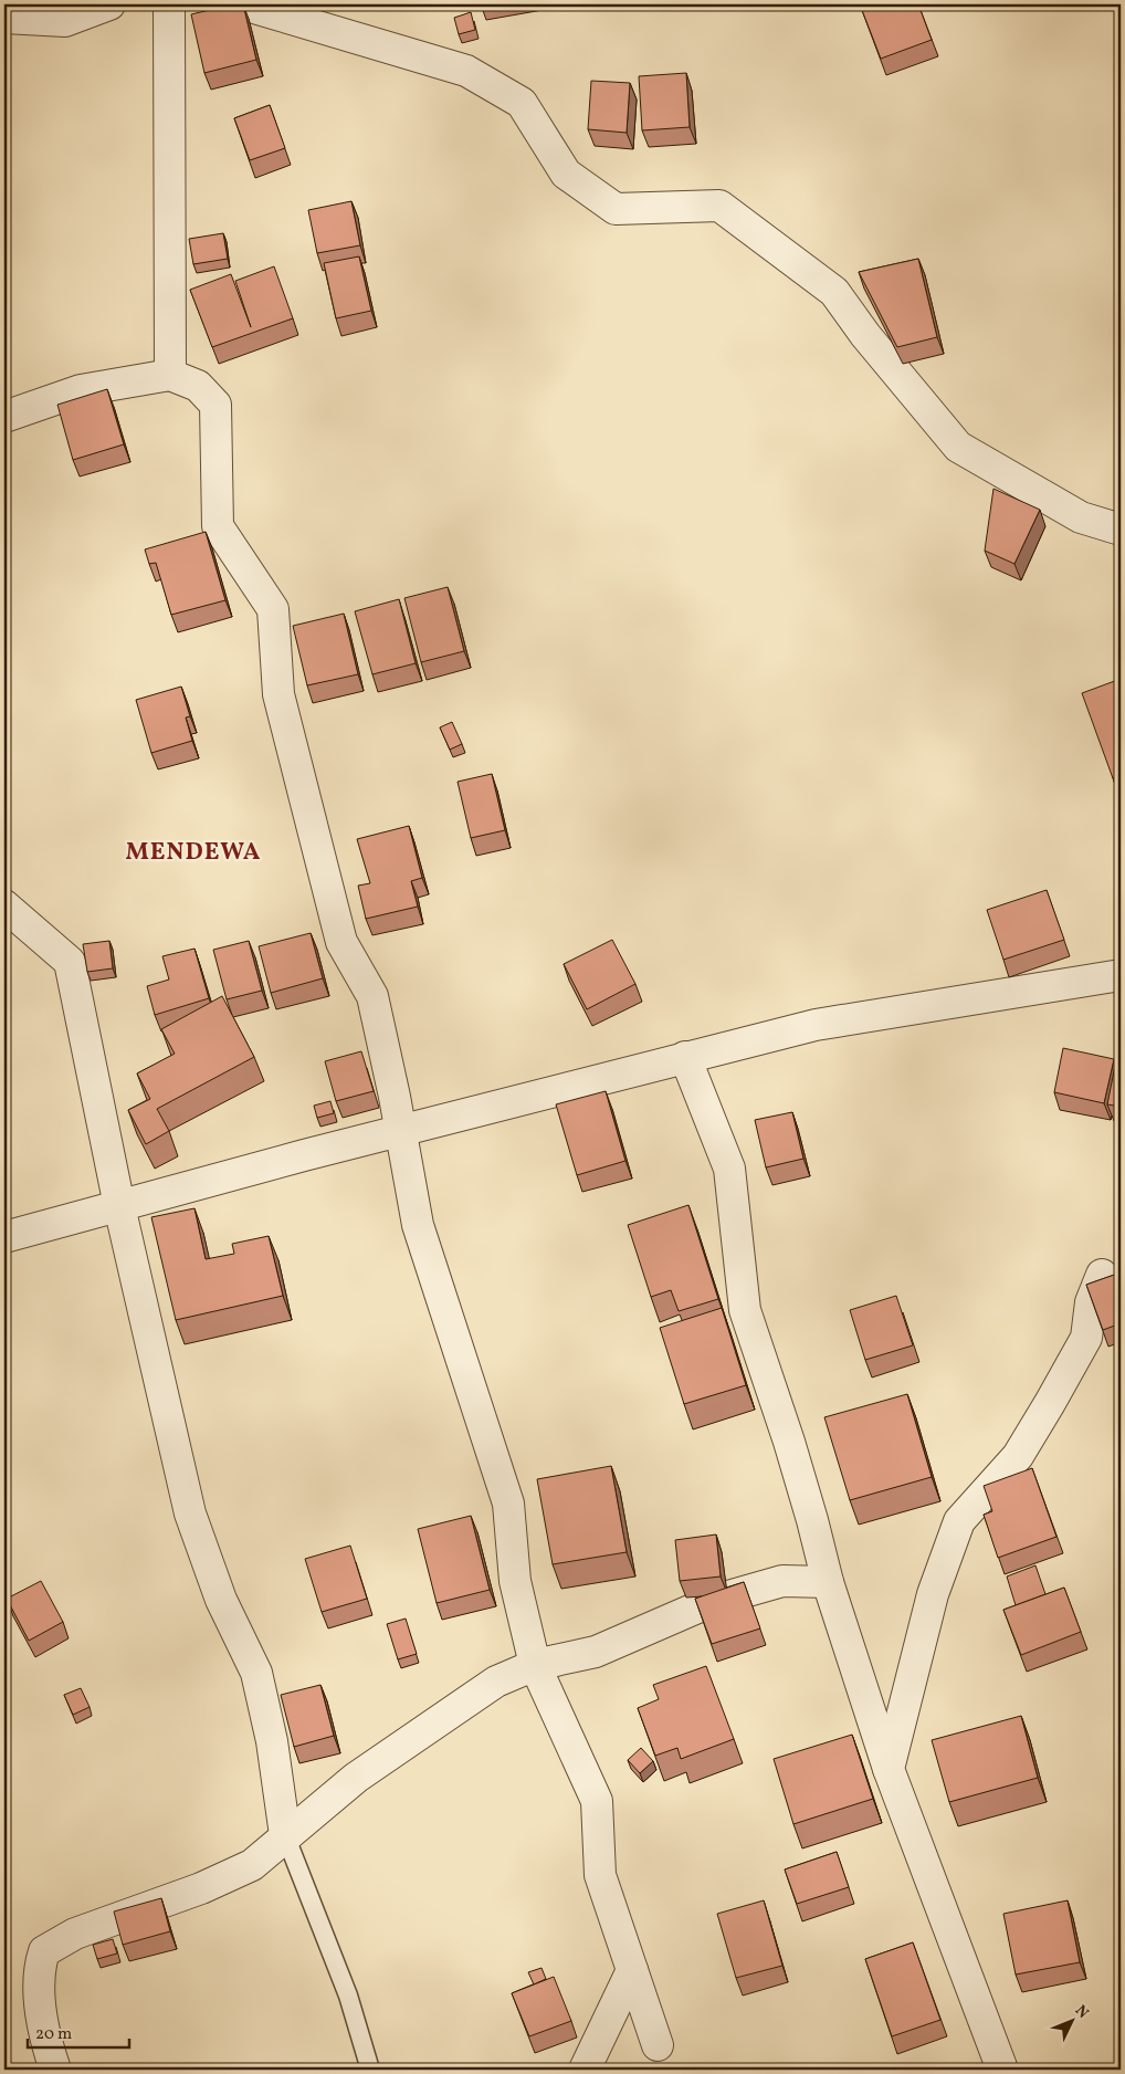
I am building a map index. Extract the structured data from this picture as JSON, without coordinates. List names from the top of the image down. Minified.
{"districts":["MENDEWA"],"scale_bar":"20 m","north":"top right"}
